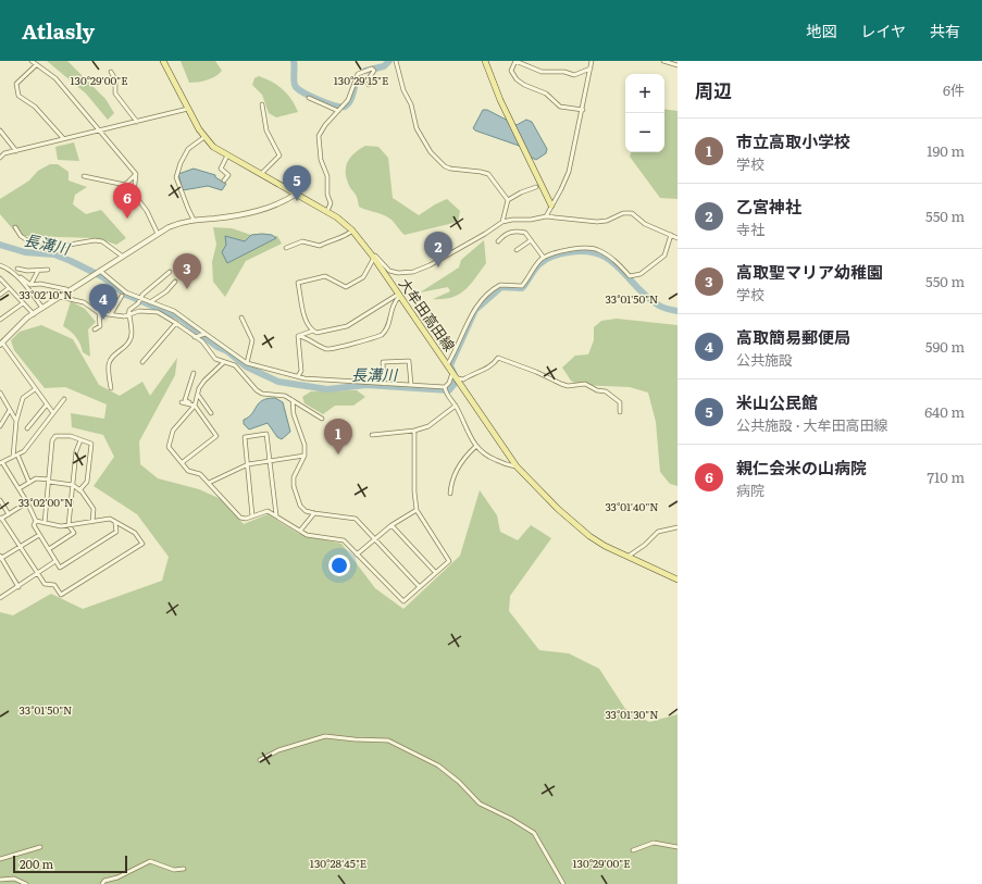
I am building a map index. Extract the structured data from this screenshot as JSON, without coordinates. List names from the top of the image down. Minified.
{"streets":{"main road":["大牟田高田線"]},"water":["長溝川"],"scale_bar":"200 m","page":{"header":"Atlasly","nav":["地図","レイヤ","共有"],"heading":["周辺","6件"],"map_buttons":["+","−"],"list":[{"mark":"1","name":"市立高取小学校","note":"学校","value":"190 m"},{"mark":"2","name":"乙宮神社","note":"寺社","value":"550 m"},{"mark":"3","name":"高取聖マリア幼稚園","note":"学校","value":"550 m"},{"mark":"4","name":"高取簡易郵便局","note":"公共施設","value":"590 m"},{"mark":"5","name":"米山公民館","note":"公共施設 · 大牟田高田線","value":"640 m"},{"mark":"6","name":"親仁会米の山病院","note":"病院","value":"710 m"}],"pins":["5","6","2","3","4","1"],"scale":"200 m"},"coordinates":["130°29'00\"E","130°29'15\"E","33°02'10\"N","33°01'50\"N","33°02'00\"N","33°01'40\"N","33°01'30\"N","130°28'45\"E"]}
